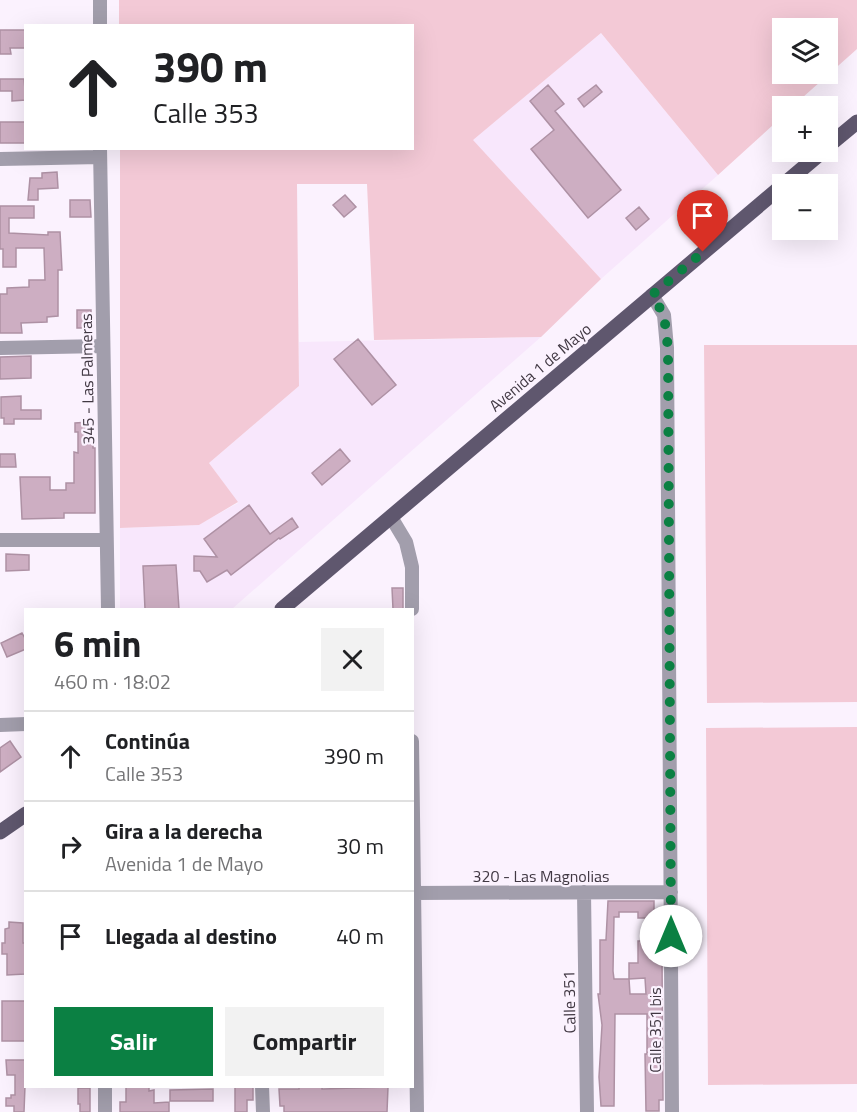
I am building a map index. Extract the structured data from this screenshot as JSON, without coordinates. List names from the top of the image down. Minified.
{"streets":{"main road":["Avenida 1 de Mayo"],"street":["345 - Las Palmeras","320 - Las Magnolias","Calle 351","Calle 351 bis"]},"crossings":[["Avenida 1 de Mayo","Calle 351 bis"],["320 - Las Magnolias","Calle 351"],["320 - Las Magnolias","Calle 351 bis"]],"page":{"map_buttons":["+","−"],"turn":["390 m","Calle 353"],"heading":["6 min","460 m · 18:02"],"list":[{"name":"Continúa","note":"Calle 353","value":"390 m"},{"name":"Gira a la derecha","note":"Avenida 1 de Mayo","value":"30 m"},{"name":"Llegada al destino","value":"40 m"}],"buttons":["Salir","Compartir"]}}
